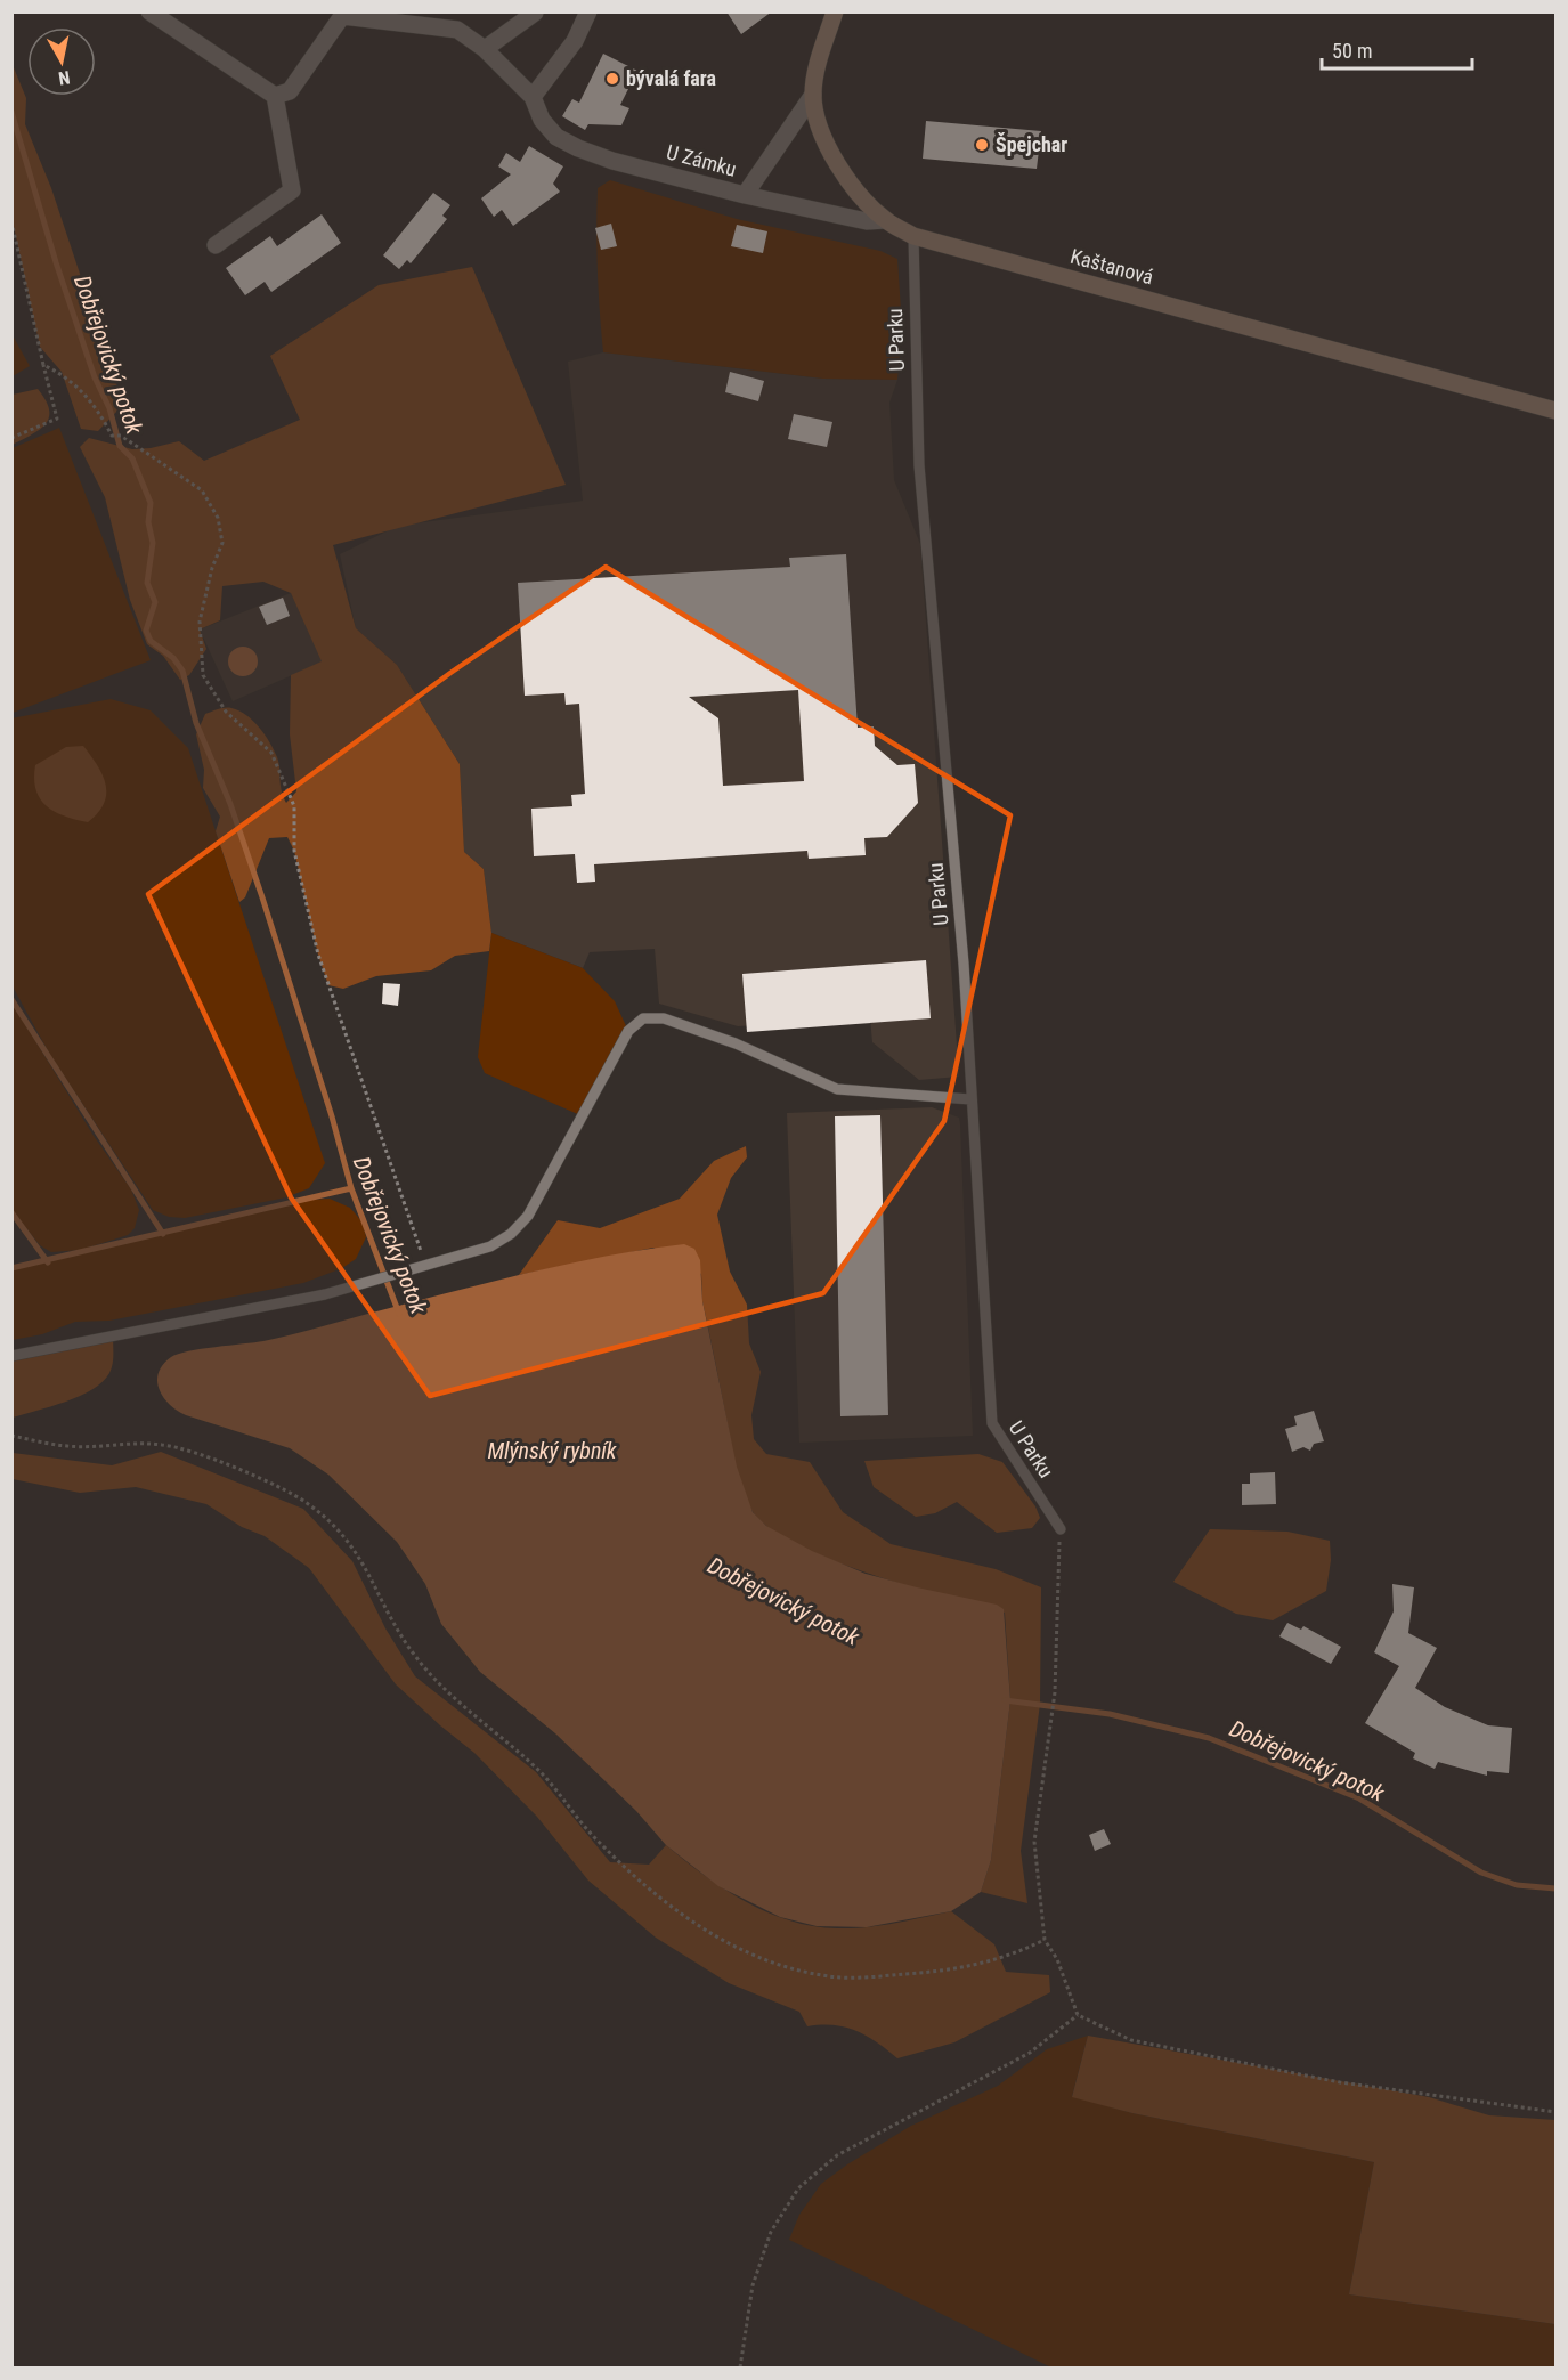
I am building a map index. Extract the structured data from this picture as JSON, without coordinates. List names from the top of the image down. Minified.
{"streets":{"street":["U Zámku","Kaštanová"],"lane":["U Parku"]},"crossings":[["U Zámku","Kaštanová"],["Kaštanová","U Parku"]],"water":["Dobřejovický potok","Mlýnský rybník"],"places":["bývalá fara","Špejchar"],"scale_bar":"50 m","north":"bottom"}
